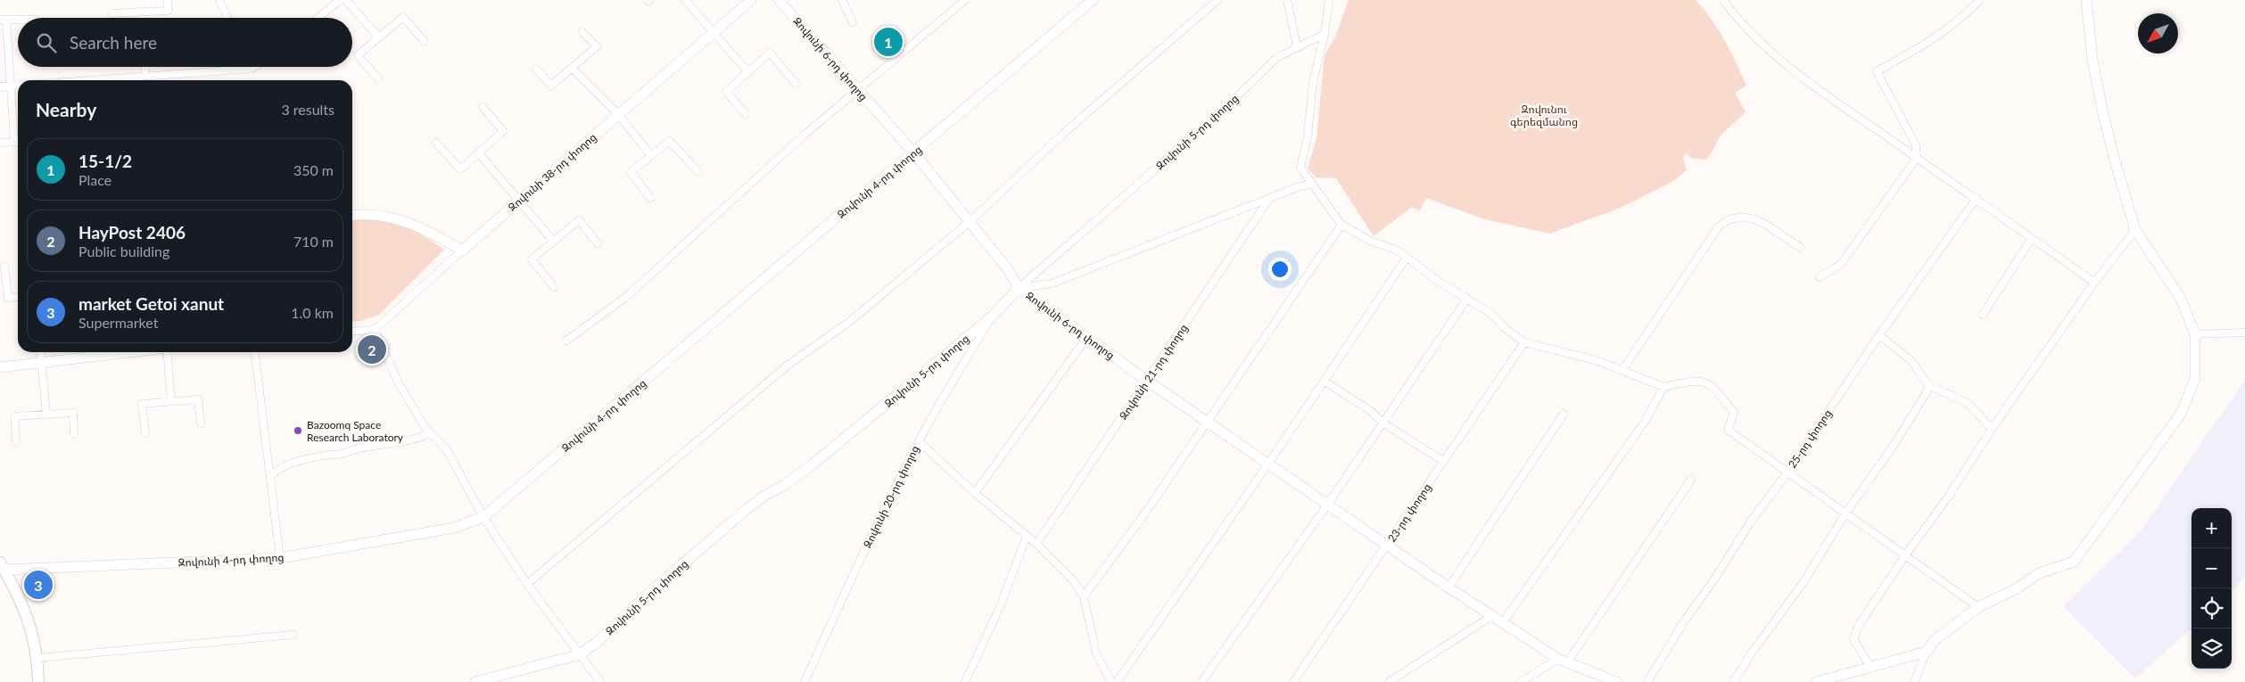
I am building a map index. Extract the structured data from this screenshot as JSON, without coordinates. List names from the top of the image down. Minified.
{"streets":{"street":["Զովունի 6-րդ փողոց","Զովունի 5-րդ փողոց","Զովունի 38-րդ փողոց","Զովունի 4-րդ փողոց","Զովունի 21-րդ փողոց","25-րդ փողոց","Զովունի 20-րդ փողոց","23-րդ փողոց"]},"crossings":[["Զովունի 6-րդ փողոց","Զովունի 5-րդ փողոց"],["Զովունի 6-րդ փողոց","Զովունի 4-րդ փողոց"],["Զովունի 6-րդ փողոց","Զովունի 21-րդ փողոց"],["Զովունի 6-րդ փողոց","23-րդ փողոց"],["Զովունի 5-րդ փողոց","Զովունի 20-րդ փողոց"]],"parks":["Զովունու գերեզմանոց"],"places":["Bazoomq Space Research Laboratory"],"north":"bottom left","page":{"search":"Search here","pins":["1","2","3"],"heading":["Nearby","3 results"],"list":[{"mark":"1","name":"15-1/2","note":"Place","value":"350 m"},{"mark":"2","name":"HayPost 2406","note":"Public building","value":"710 m"},{"mark":"3","name":"market Getoi xanut","note":"Supermarket","value":"1.0 km"}],"map_buttons":["+","−"]}}
